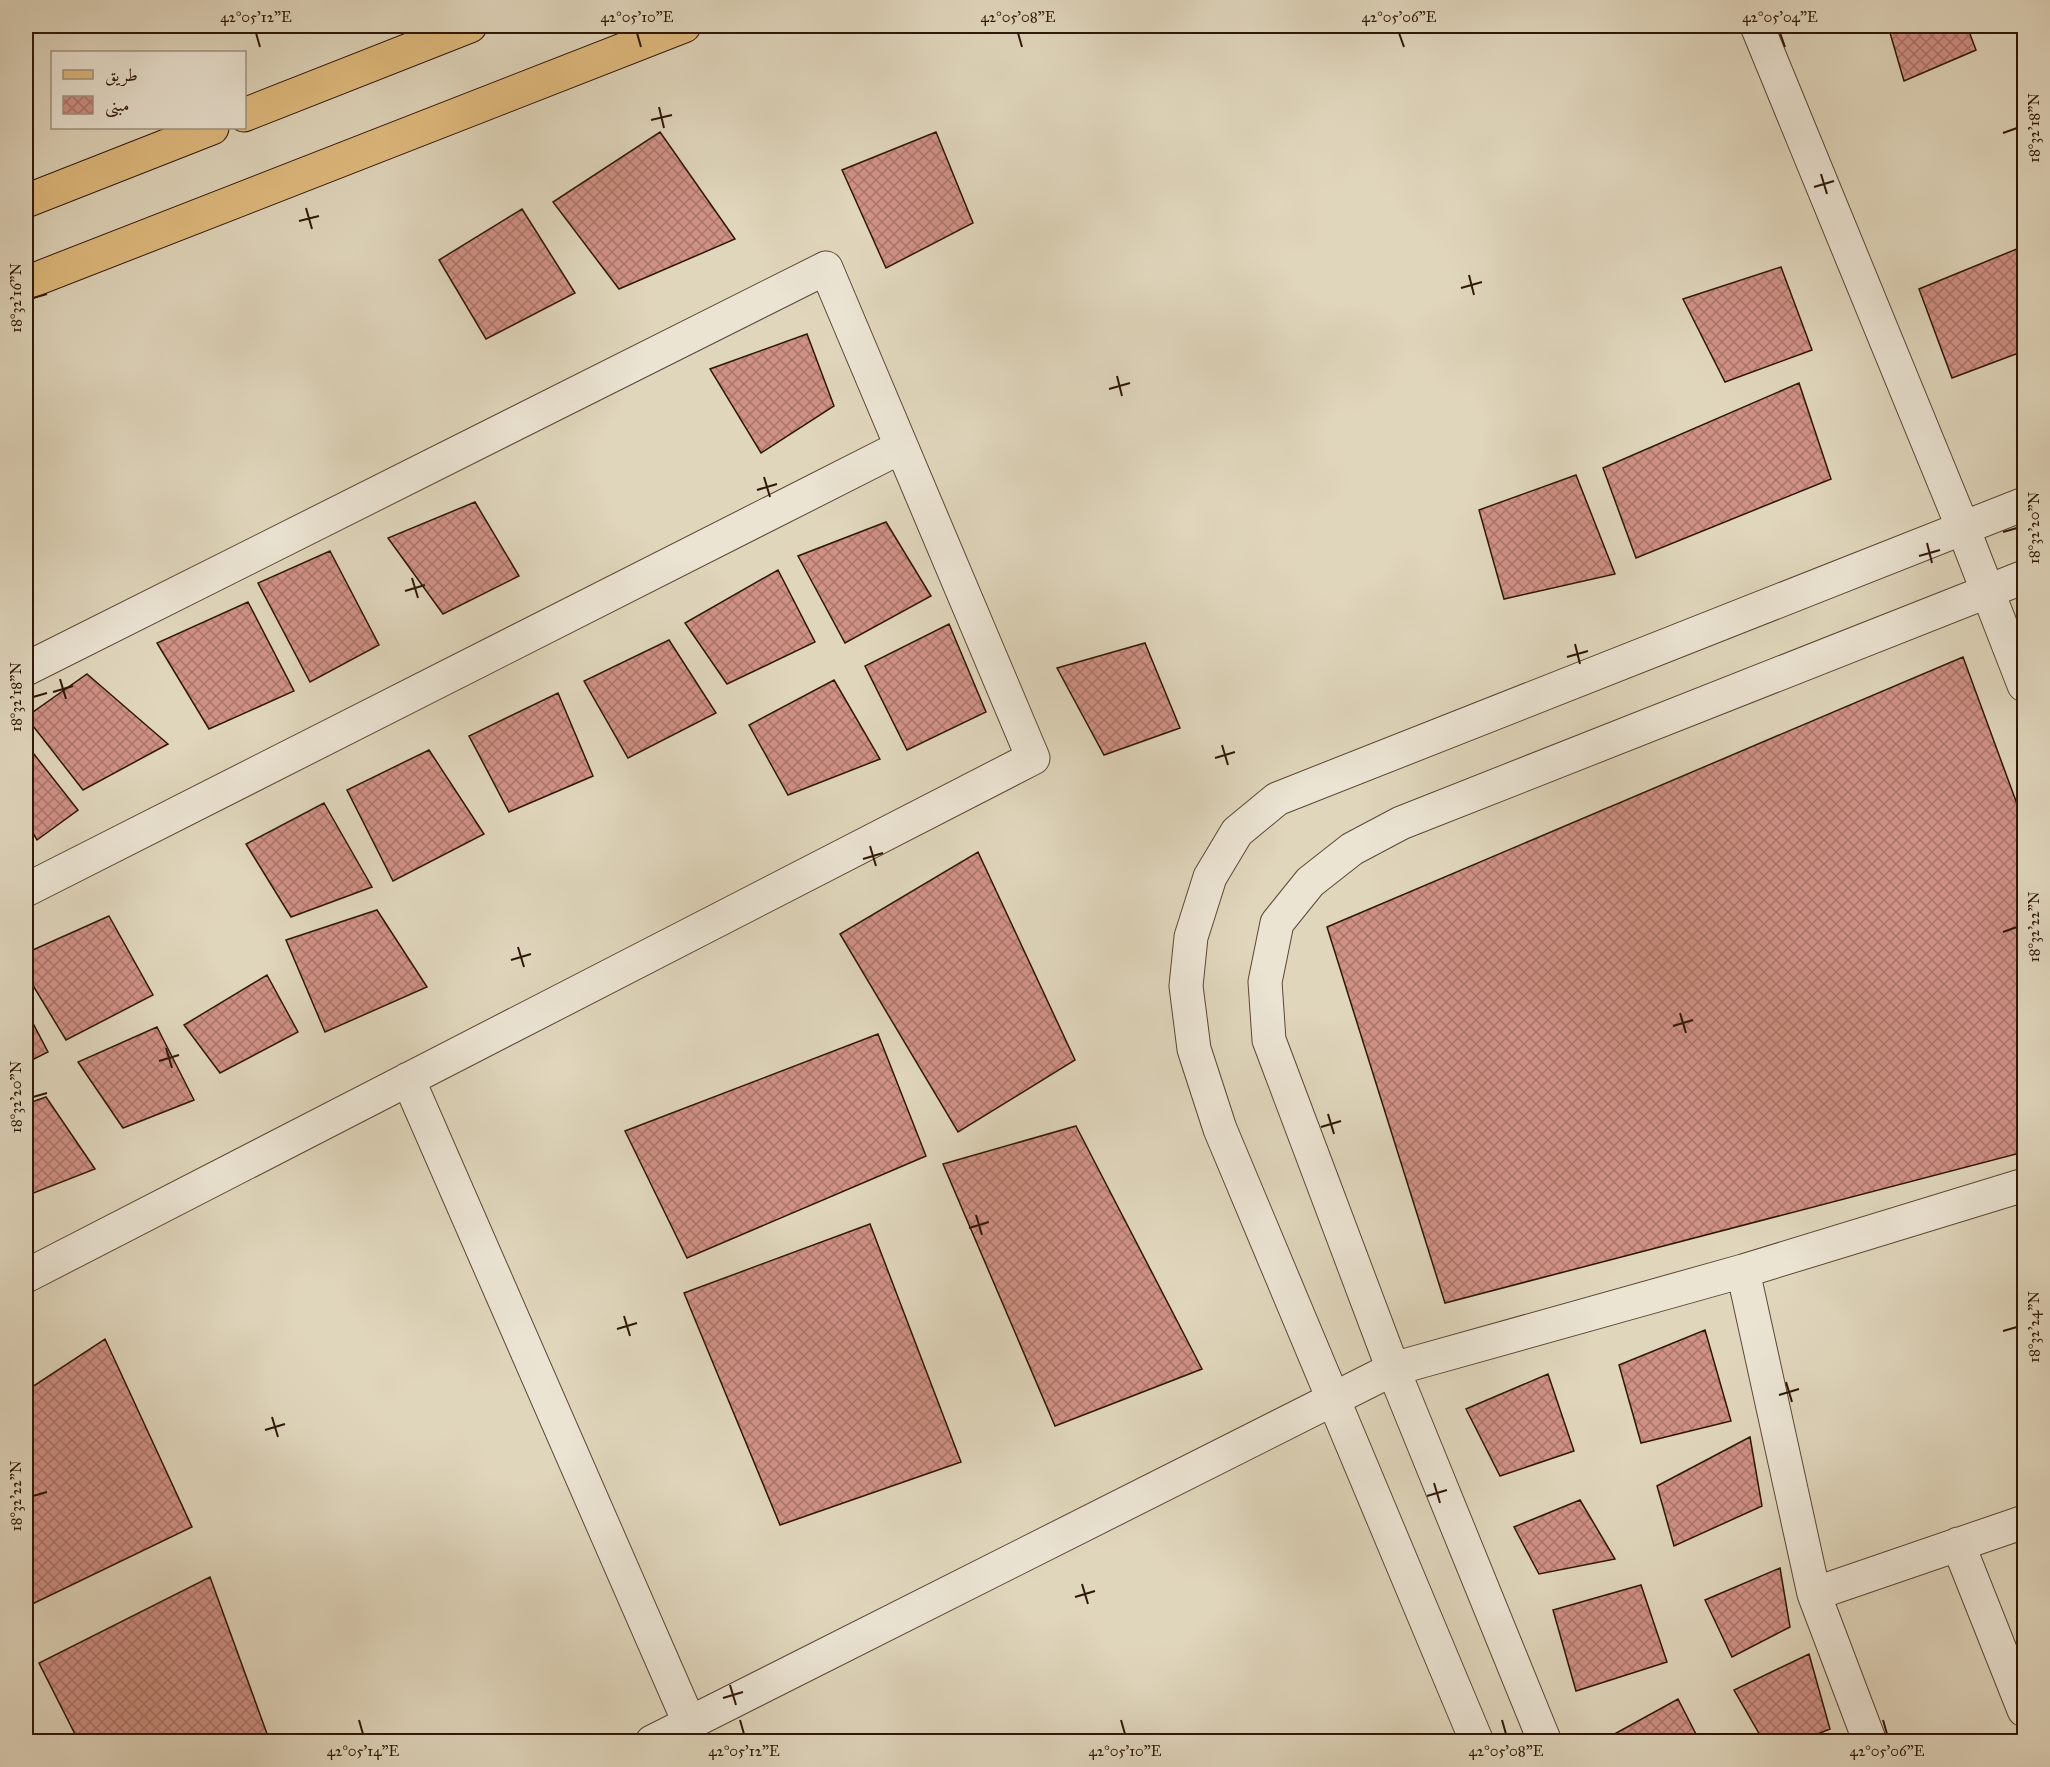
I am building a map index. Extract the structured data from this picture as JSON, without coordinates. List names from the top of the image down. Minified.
{"legend":["طريق","مبنى"],"coordinates":["42°05'12\"E","42°05'10\"E","42°05'08\"E","42°05'06\"E","42°05'04\"E","18°32'18\"N","18°32'16\"N","18°32'20\"N","18°32'22\"N","18°32'24\"N","42°05'14\"E"]}
